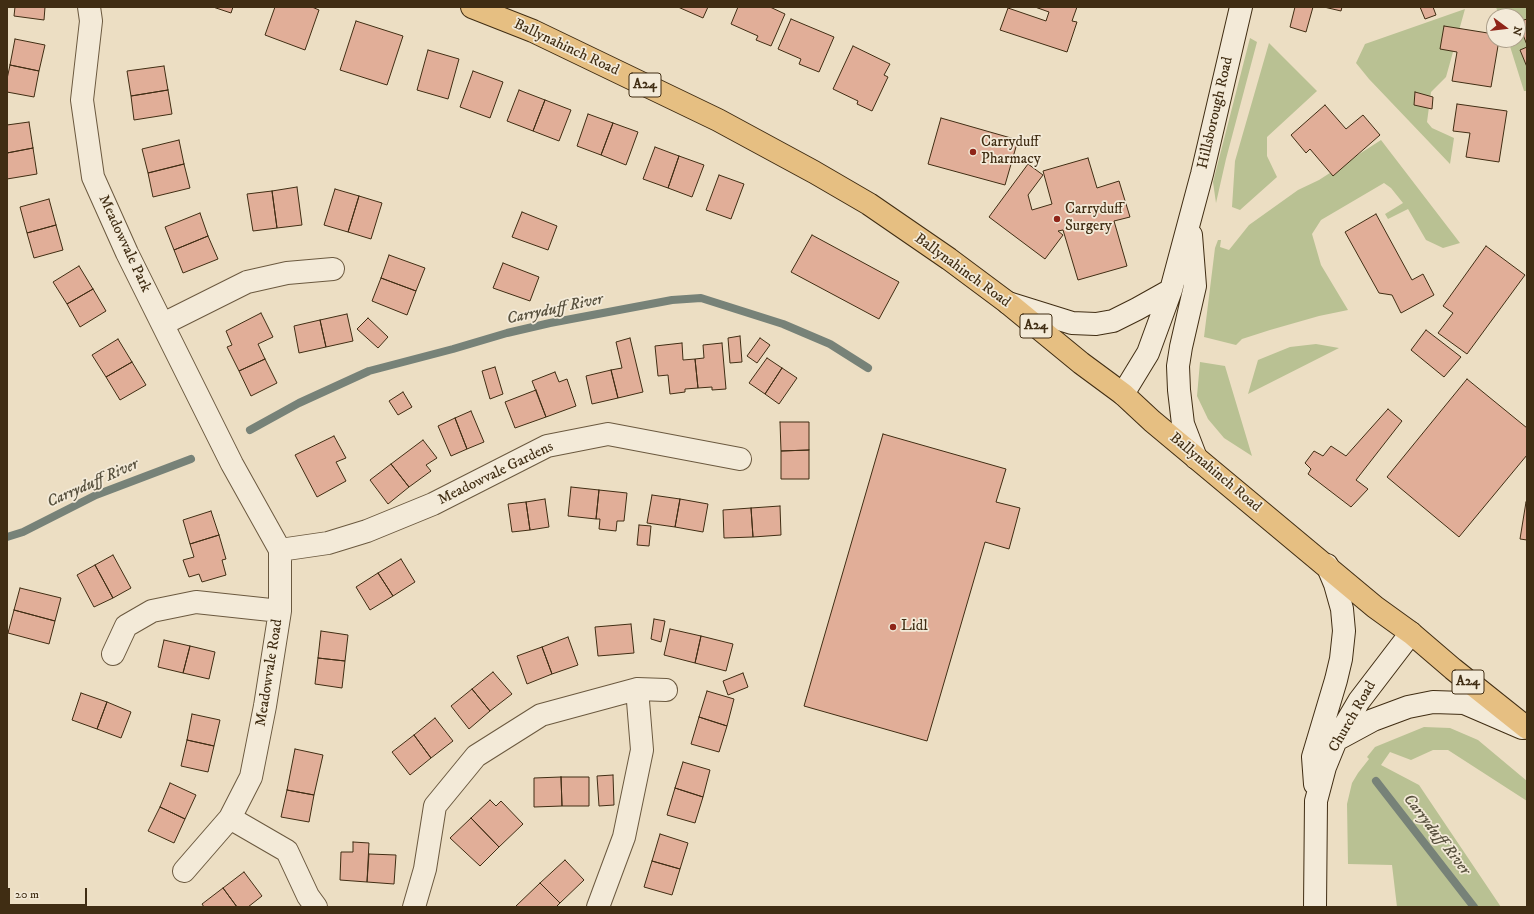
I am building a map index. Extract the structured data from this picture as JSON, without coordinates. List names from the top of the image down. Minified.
{"streets":{"highway":["Ballynahinch Road","A24"],"street":["Hillsborough Road","Meadowvale Park","Meadowvale Gardens","Meadowvale Road","Church Road"]},"crossings":[["Ballynahinch Road","Hillsborough Road"],["Ballynahinch Road","Church Road"],["Meadowvale Park","Meadowvale Road"],["Meadowvale Gardens","Meadowvale Road"]],"water":["Carryduff River"],"places":["Carryduff Pharmacy","Carryduff Surgery","Lidl"],"scale_bar":"20 m","north":"right"}
